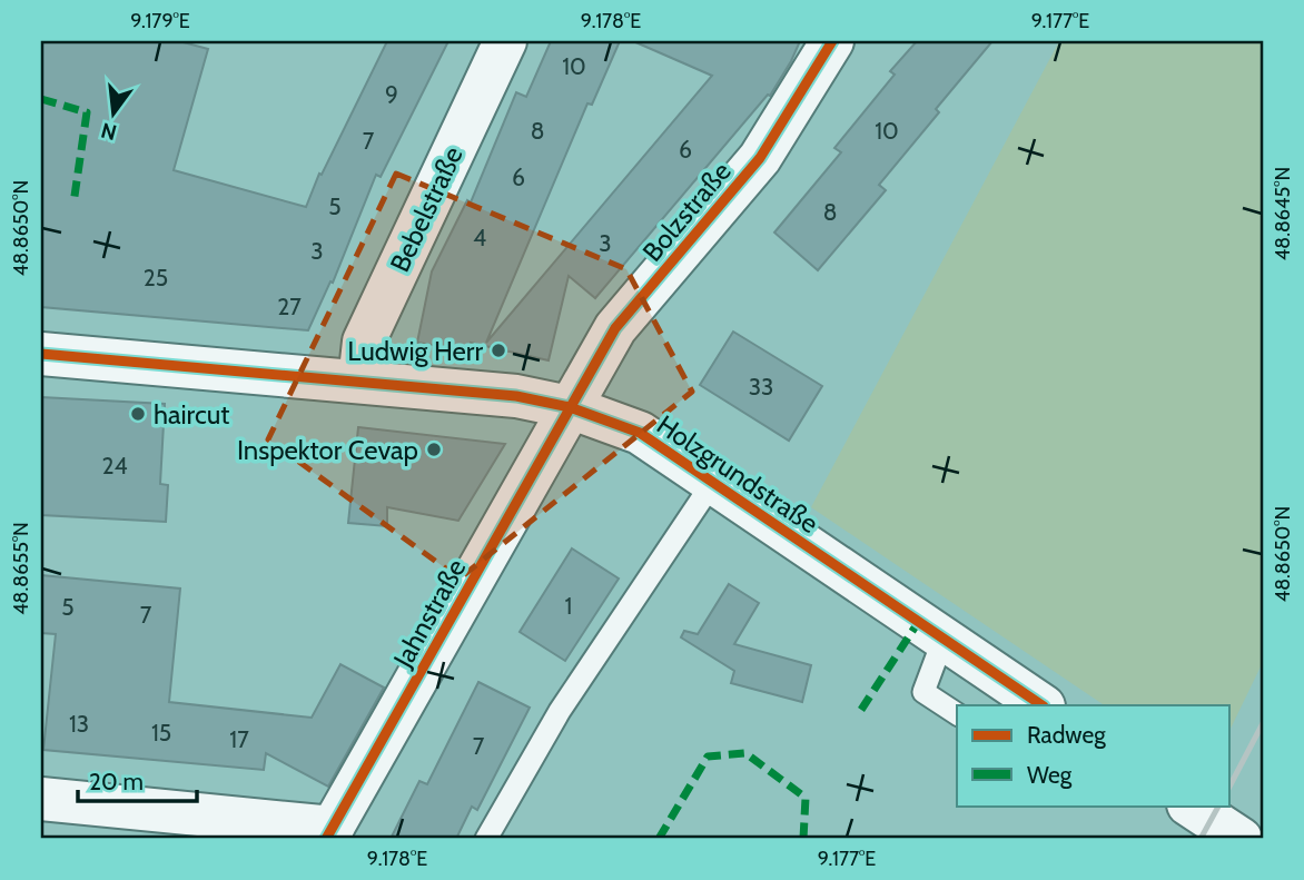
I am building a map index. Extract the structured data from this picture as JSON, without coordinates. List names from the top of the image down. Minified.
{"streets":{"street":["Bebelstraße","Bolzstraße","Holzgrundstraße","Jahnstraße"]},"crossings":[["Bebelstraße","Holzgrundstraße"],["Bolzstraße","Holzgrundstraße"],["Bolzstraße","Jahnstraße"],["Holzgrundstraße","Jahnstraße"]],"places":["Ludwig Herr","haircut","Inspektor Cevap"],"house_numbers":["10","9","8","10","7","6","6","5","8","4","3","3","25","27","33","24","1","5","7","13","15","17","7"],"legend":["Radweg","Weg"],"scale_bar":"20 m","north":"bottom","coordinates":["9.179°E","9.178°E","9.177°E","48.8645°N","48.8650°N","48.8655°N"]}
